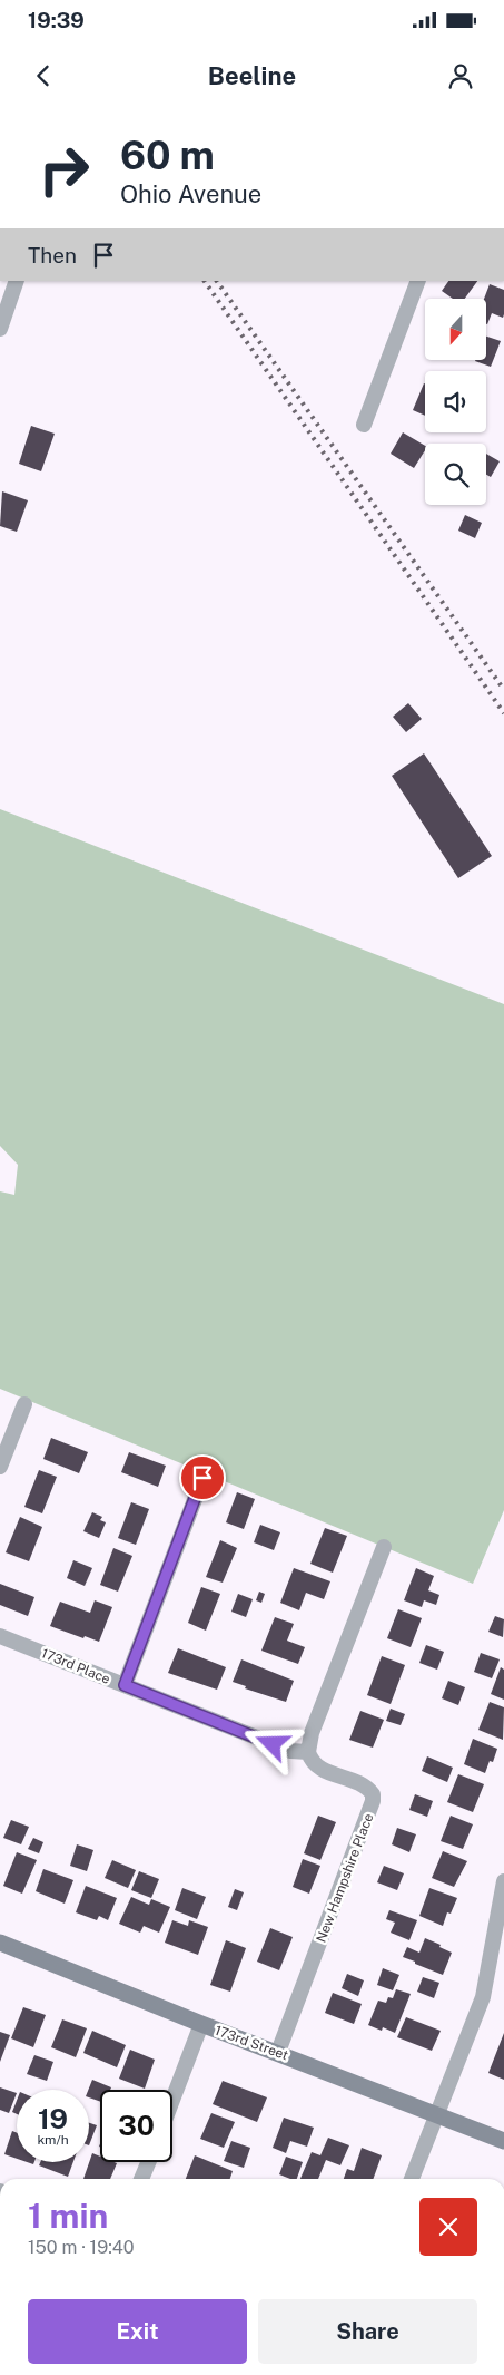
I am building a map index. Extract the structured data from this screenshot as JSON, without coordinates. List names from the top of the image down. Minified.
{"streets":{"street":["173rd Place","New Hampshire Place","173rd Street"]},"crossings":[["173rd Place","New Hampshire Place"],["New Hampshire Place","173rd Street"]],"north":"bottom","page":{"status":"19:39","header":"Beeline","turn":["60 m","Ohio Avenue"],"then":"Then","speed":"19 km/h","limit":"30","heading":["1 min","150 m · 19:40"],"buttons":["Exit","Share"]}}
